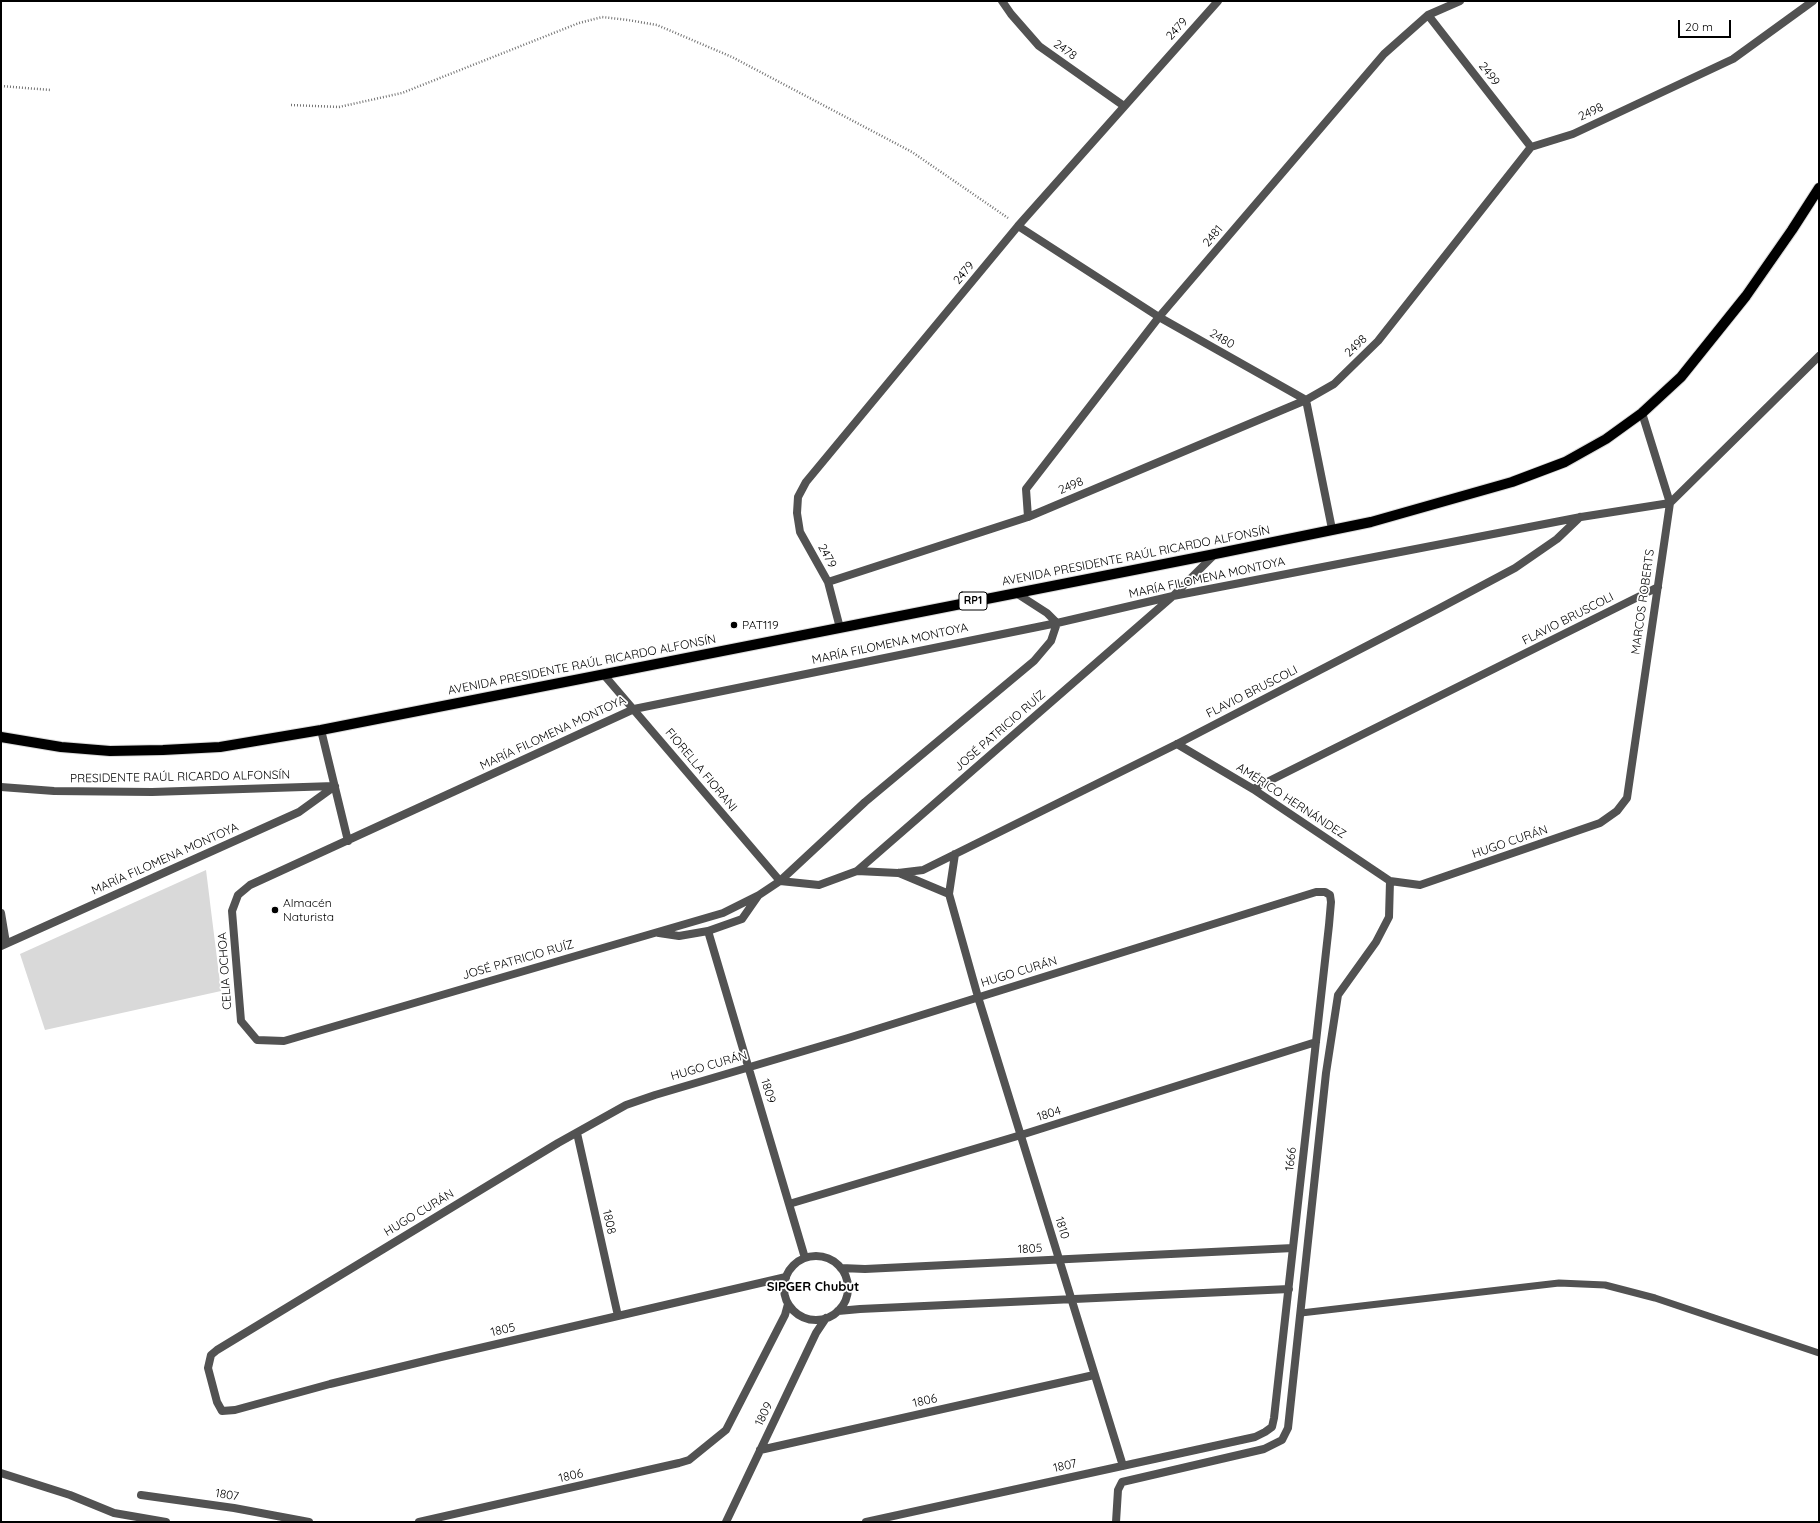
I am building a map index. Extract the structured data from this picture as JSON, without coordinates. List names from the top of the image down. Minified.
{"streets":{"main road":["AVENIDA PRESIDENTE RAÚL RICARDO ALFONSÍN","RP1"],"street":["2479","2478","2499","2498","2481","2480","MARÍA FILOMENA MONTOYA","MARCOS ROBERTS","FLAVIO BRUSCOLI","JOSÉ PATRICIO RUÍZ","FIORELLA FIORANI","PRESIDENTE RAÚL RICARDO ALFONSÍN","AMÉRICO HERNÁNDEZ","HUGO CURÁN","CELIA OCHOA","1809","1804","1666","1808","1810","1805","1806","1807"]},"crossings":[["2479","2478"],["2479","2498"],["2479","2480"],["2479","AVENIDA PRESIDENTE RAÚL RICARDO ALFONSÍN"],["2499","2498"],["2499","2481"],["2498","2481"],["2498","2480"],["2481","2480"],["AVENIDA PRESIDENTE RAÚL RICARDO ALFONSÍN","MARCOS ROBERTS"],["AVENIDA PRESIDENTE RAÚL RICARDO ALFONSÍN","JOSÉ PATRICIO RUÍZ"],["AVENIDA PRESIDENTE RAÚL RICARDO ALFONSÍN","FIORELLA FIORANI"],["MARÍA FILOMENA MONTOYA","MARCOS ROBERTS"],["MARÍA FILOMENA MONTOYA","FLAVIO BRUSCOLI"],["MARÍA FILOMENA MONTOYA","JOSÉ PATRICIO RUÍZ"],["MARÍA FILOMENA MONTOYA","FIORELLA FIORANI"],["MARÍA FILOMENA MONTOYA","PRESIDENTE RAÚL RICARDO ALFONSÍN"],["MARÍA FILOMENA MONTOYA","CELIA OCHOA"],["MARCOS ROBERTS","FLAVIO BRUSCOLI"],["MARCOS ROBERTS","HUGO CURÁN"],["FLAVIO BRUSCOLI","AMÉRICO HERNÁNDEZ"],["JOSÉ PATRICIO RUÍZ","FIORELLA FIORANI"],["JOSÉ PATRICIO RUÍZ","CELIA OCHOA"],["AMÉRICO HERNÁNDEZ","HUGO CURÁN"],["HUGO CURÁN","1809"],["HUGO CURÁN","1666"],["HUGO CURÁN","1808"],["HUGO CURÁN","1810"],["HUGO CURÁN","1805"],["1809","1804"],["1809","1805"],["1809","1806"],["1804","1666"],["1804","1810"],["1666","1805"],["1666","1807"],["1808","1805"],["1810","1805"],["1810","1806"],["1810","1807"],["1805","1806"]],"districts":["SIPGER Chubut"],"places":["PAT119","Almacén Naturista"],"scale_bar":"20 m"}
